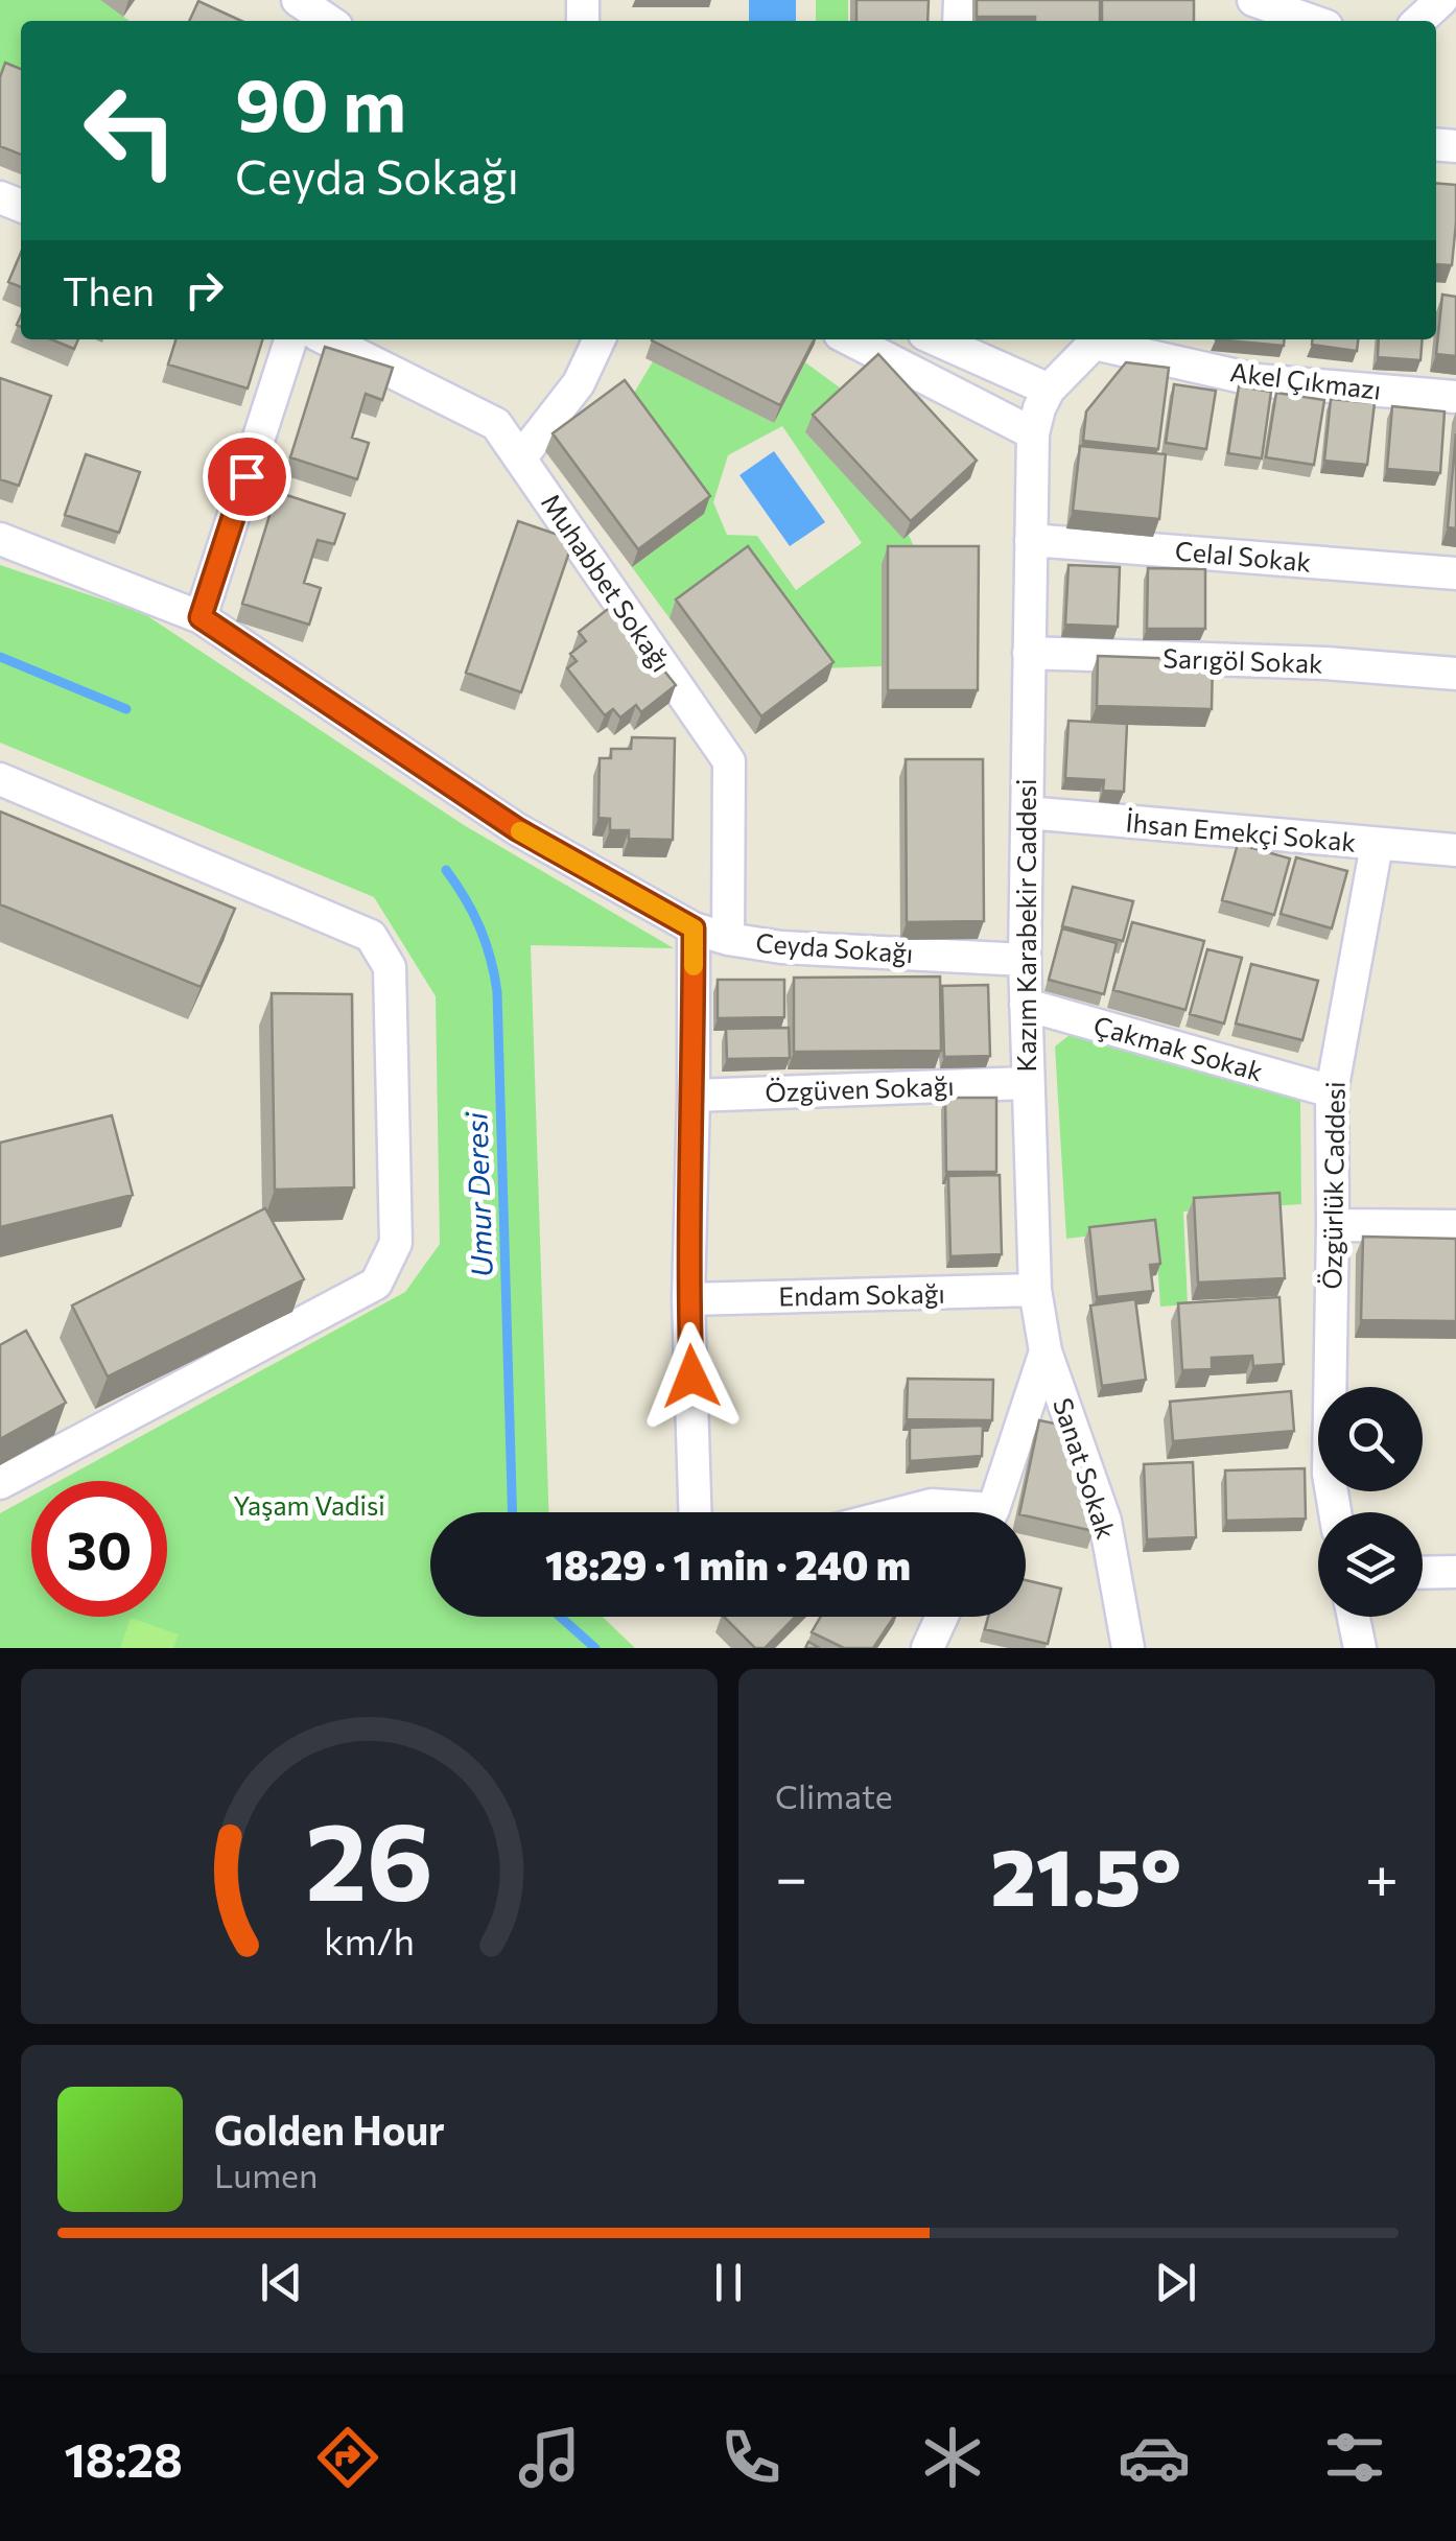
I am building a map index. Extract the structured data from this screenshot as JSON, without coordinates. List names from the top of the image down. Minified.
{"streets":{"street":["Akel Çıkmazı","Celal Sokak","Muhabbet Sokağı","Sarıgöl Sokak","İhsan Emekçi Sokak","Kazım Karabekir Caddesi","Ceyda Sokağı","Çakmak Sokak","Özgüven Sokağı","Özgürlük Caddesi","Endam Sokağı","Sanat Sokak"]},"crossings":[["Celal Sokak","Kazım Karabekir Caddesi"],["Muhabbet Sokağı","Ceyda Sokağı"],["Sarıgöl Sokak","Kazım Karabekir Caddesi"],["İhsan Emekçi Sokak","Kazım Karabekir Caddesi"],["İhsan Emekçi Sokak","Özgürlük Caddesi"],["Kazım Karabekir Caddesi","Ceyda Sokağı"],["Kazım Karabekir Caddesi","Çakmak Sokak"],["Kazım Karabekir Caddesi","Özgüven Sokağı"],["Kazım Karabekir Caddesi","Endam Sokağı"],["Kazım Karabekir Caddesi","Sanat Sokak"],["Çakmak Sokak","Özgürlük Caddesi"]],"water":["Umur Deresi"],"parks":["Yaşam Vadisi"],"page":{"turn":["90 m","Ceyda Sokağı"],"then":"Then","limit":"30","trip":"18:29 · 1 min · 240 m","tile":"Climate","heat":["−","21.5°","+"],"song":["Golden Hour","Lumen"],"tabs":"18:28","gauge":["26","km/h"]}}
